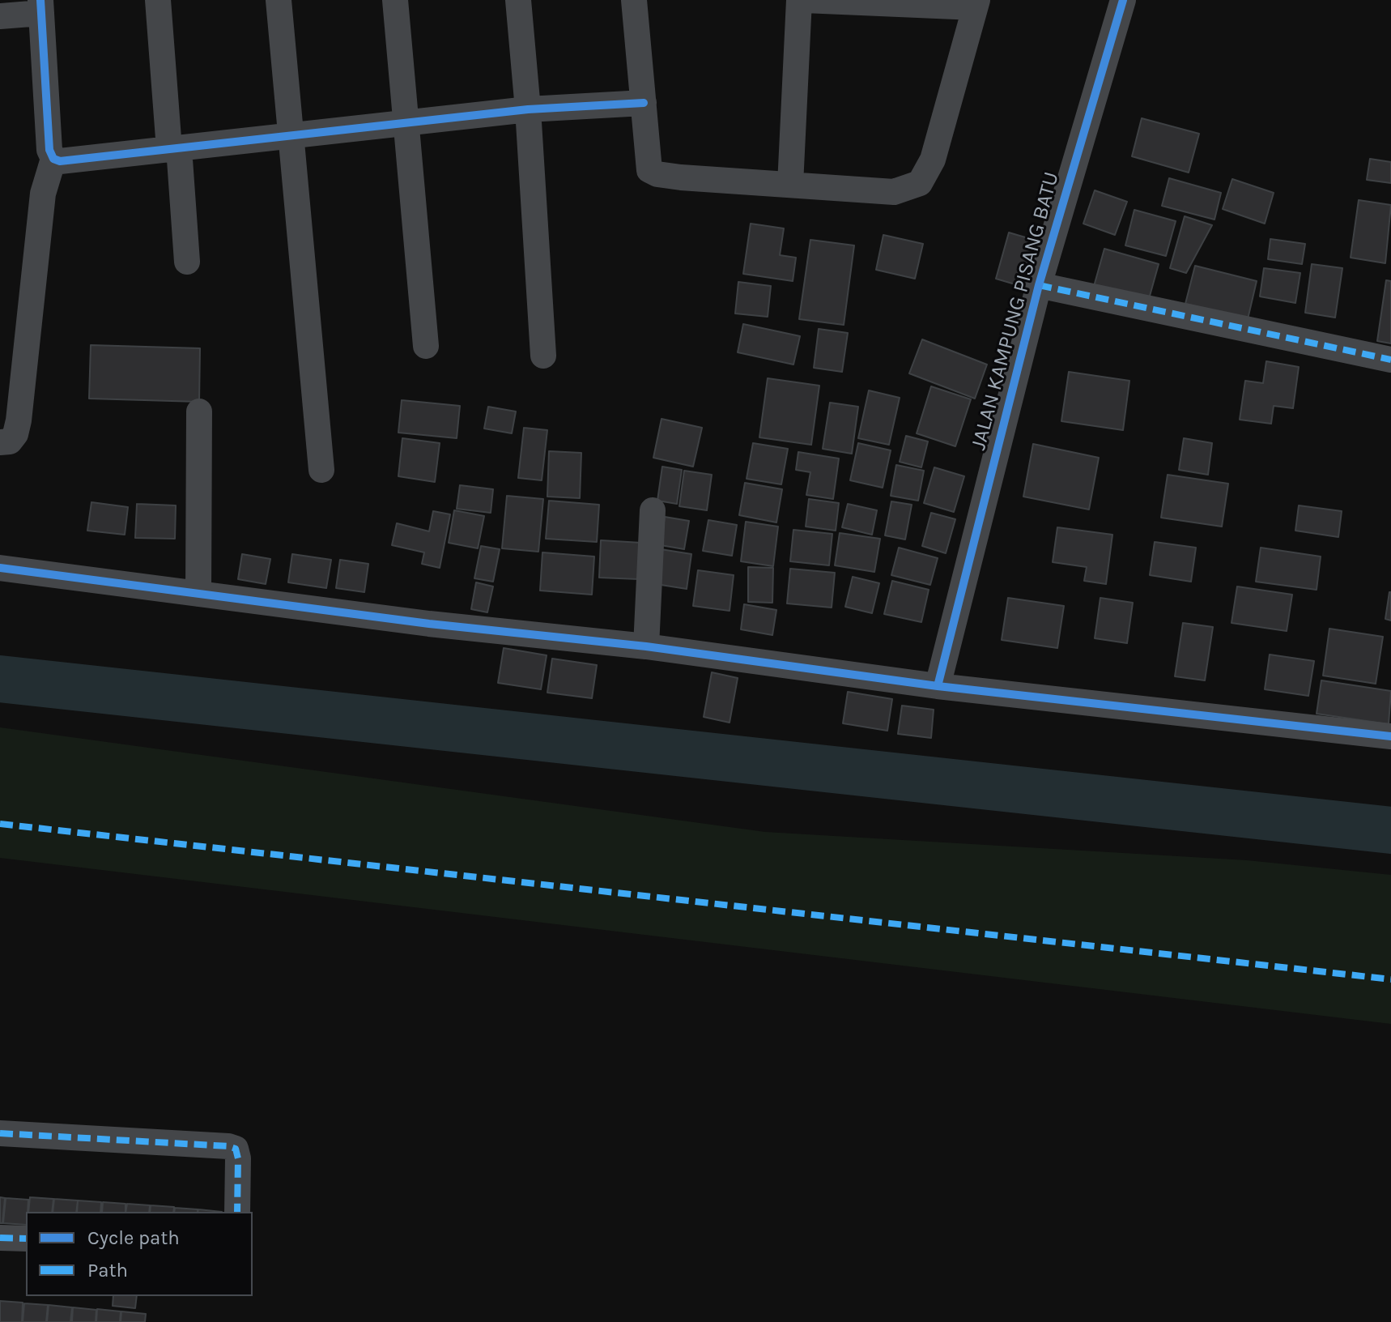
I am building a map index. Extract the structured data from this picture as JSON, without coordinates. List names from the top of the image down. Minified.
{"streets":{"street":["JALAN KAMPUNG PISANG BATU"]},"legend":["Cycle path","Path"]}
